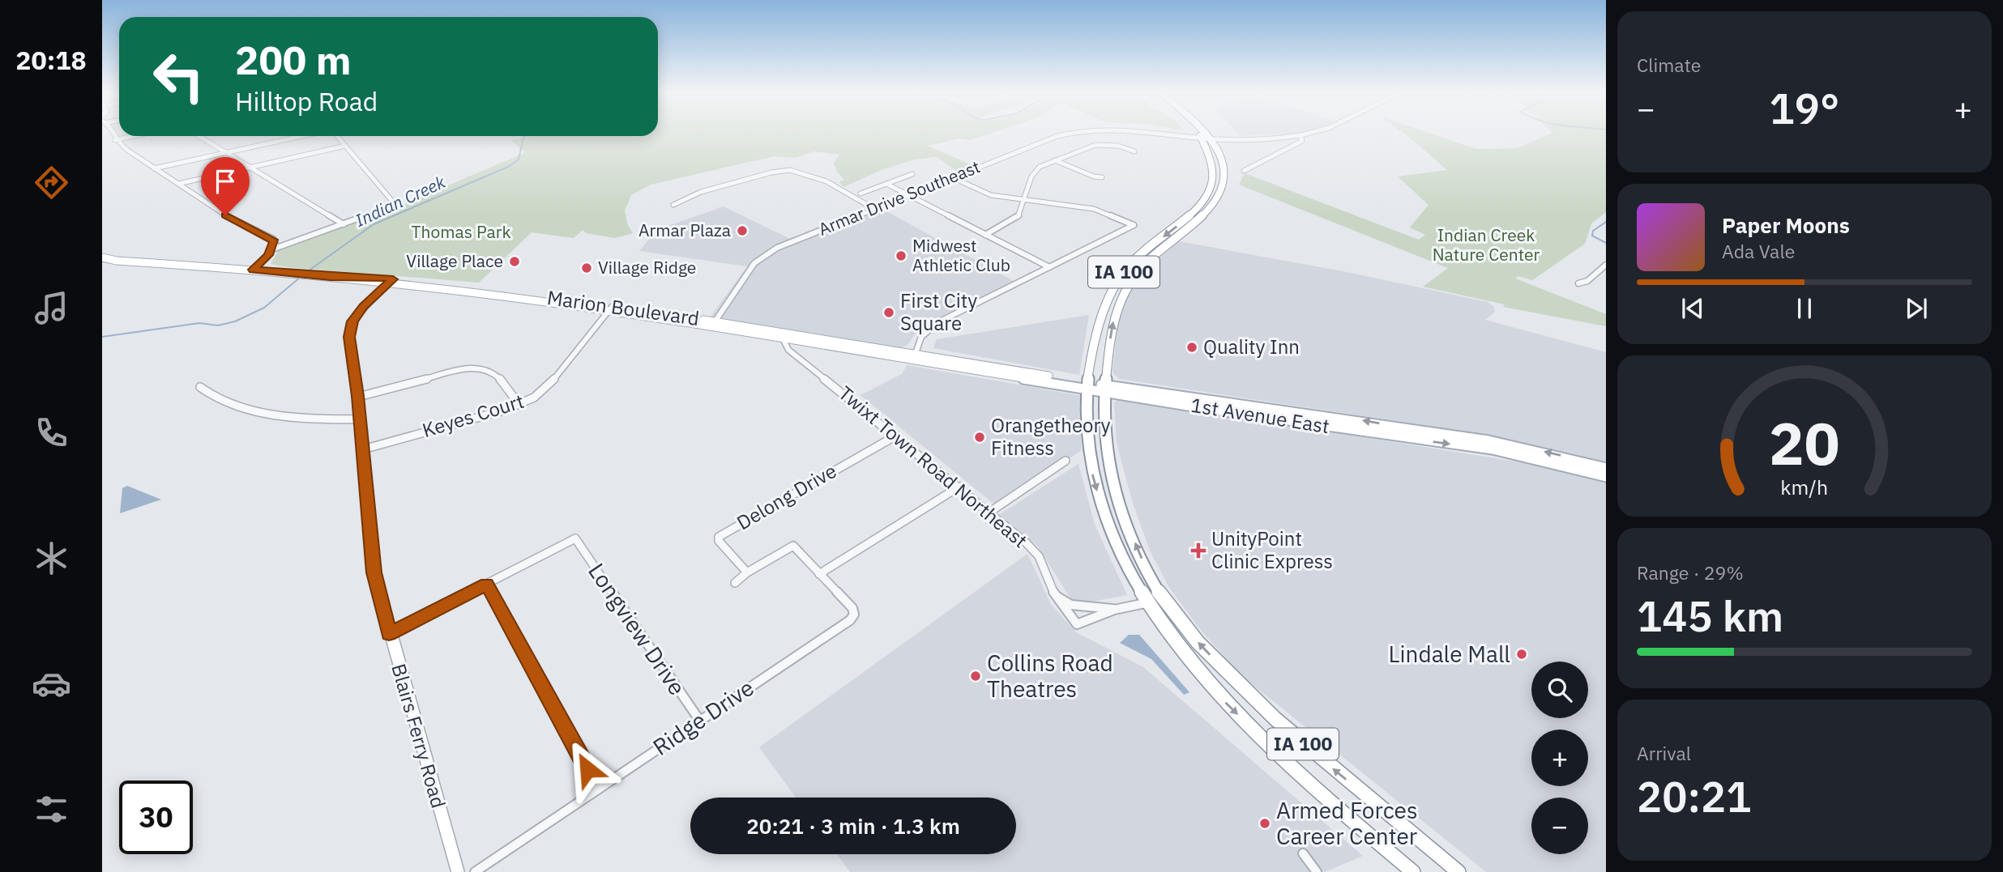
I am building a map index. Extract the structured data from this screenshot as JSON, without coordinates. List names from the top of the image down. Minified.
{"streets":{"highway":["IA 100"],"main road":["Marion Boulevard","1st Avenue East","Blairs Ferry Road"],"street":["Armar Drive Southeast","Keyes Court","Twixt Town Road Northeast","Delong Drive","Longview Drive","Ridge Drive"]},"crossings":[["Armar Drive Southeast","IA 100"],["Armar Drive Southeast","Marion Boulevard"],["IA 100","1st Avenue East"],["IA 100","Twixt Town Road Northeast"],["Marion Boulevard","Keyes Court"],["Marion Boulevard","1st Avenue East"],["Marion Boulevard","Twixt Town Road Northeast"],["Marion Boulevard","Blairs Ferry Road"],["Keyes Court","Blairs Ferry Road"],["Twixt Town Road Northeast","Delong Drive"],["Delong Drive","Ridge Drive"],["Longview Drive","Ridge Drive"]],"water":["Indian Creek"],"parks":["Thomas Park","Indian Creek Nature Center"],"places":{"other":["Armar Plaza","Midwest Athletic Club","Village Place","Village Ridge","First City Square","Quality Inn","Orangetheory Fitness","Lindale Mall","Collins Road Theatres","Armed Forces Career Center"],"health":["UnityPoint Clinic Express"]},"page":{"tabs":"20:18","tile":["Climate",["Range · 29%","145 km"],["Arrival","20:21"]],"turn":["200 m","Hilltop Road"],"heat":["−","19°","+"],"song":["Paper Moons","Ada Vale"],"map_buttons":["+","−"],"limit":"30","trip":"20:21 · 3 min · 1.3 km","gauge":["20","km/h"]}}
